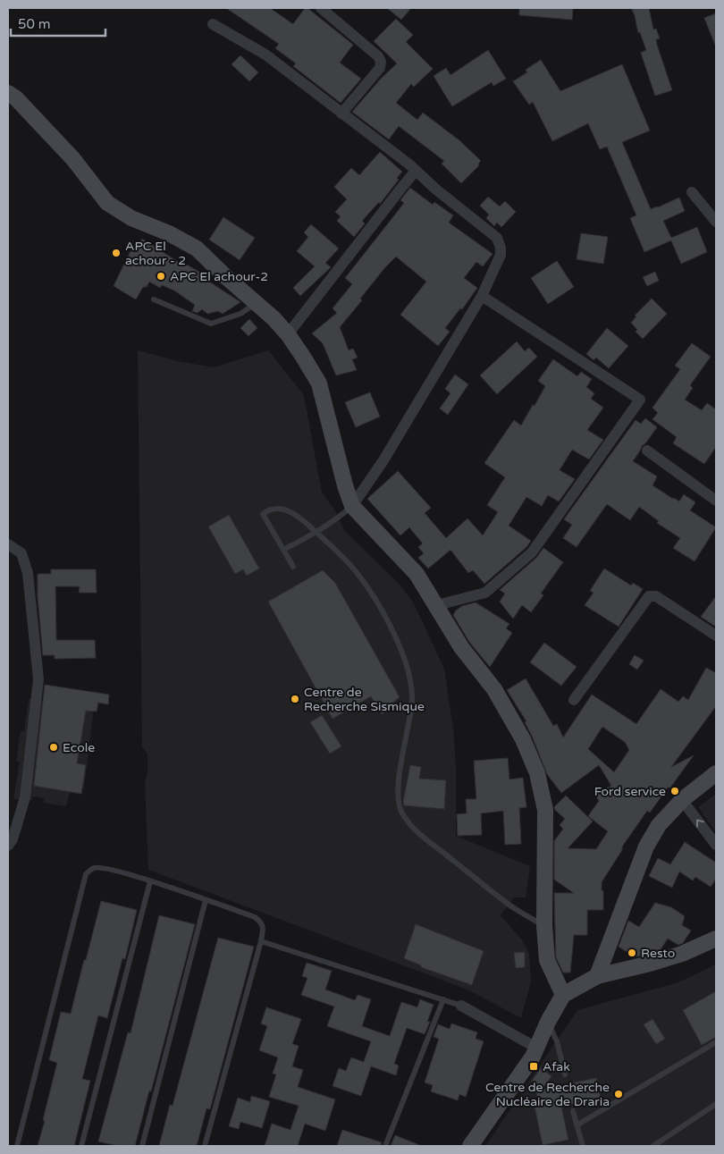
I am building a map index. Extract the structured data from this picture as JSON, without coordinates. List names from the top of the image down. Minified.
{"places":{"other":["APC El achour - 2","APC El achour-2","Centre de Recherche Sismique","Ecole","Ford service","Resto","Centre de Recherche Nucléaire de Draria"],"transit":["Afak"]},"scale_bar":"50 m"}
